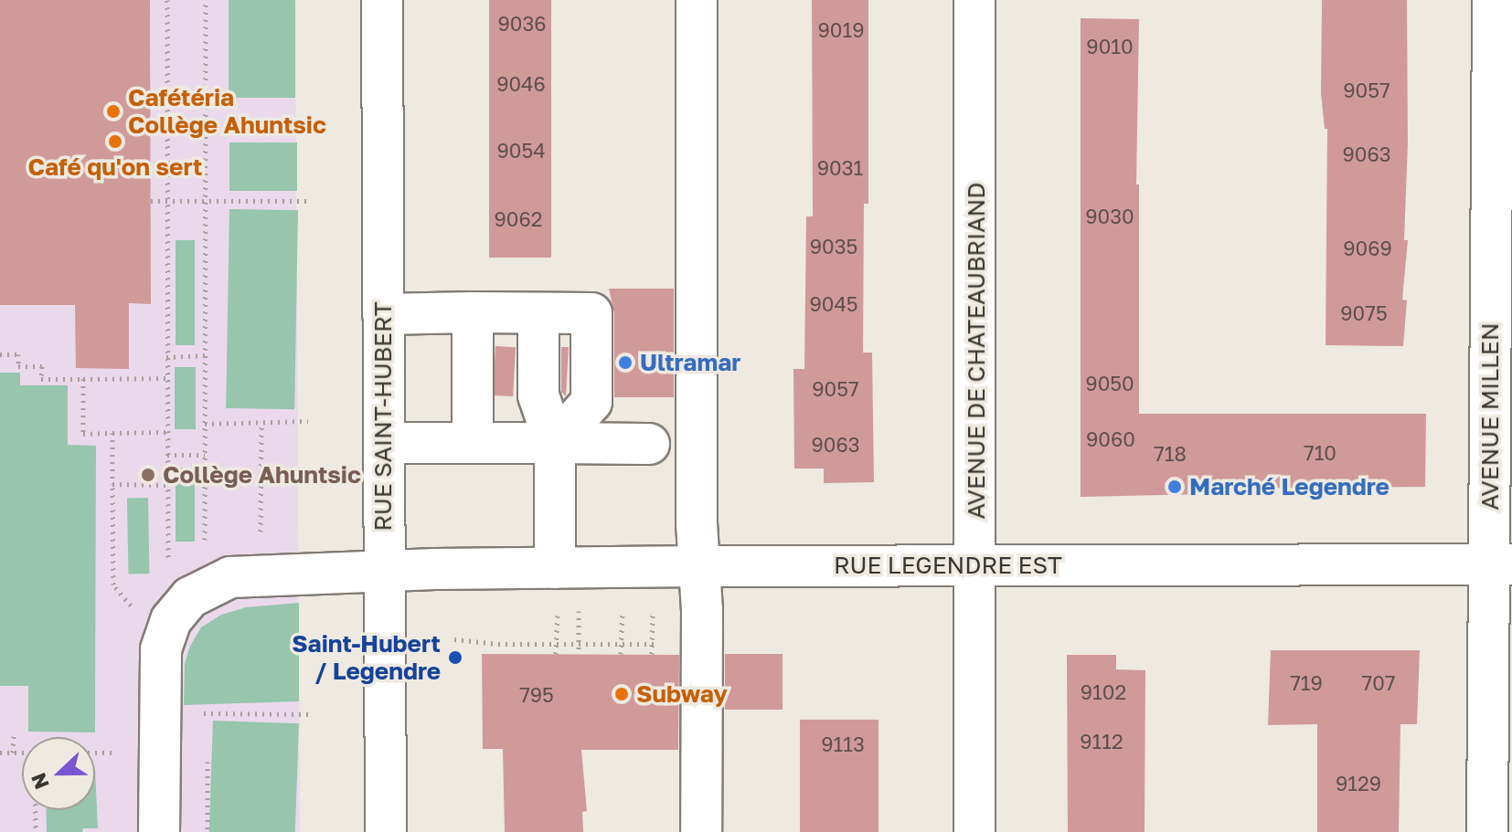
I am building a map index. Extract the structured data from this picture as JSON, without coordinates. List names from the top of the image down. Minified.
{"streets":{"street":["AVENUE DE CHATEAUBRIAND","RUE SAINT-HUBERT","AVENUE MILLEN","RUE LEGENDRE EST"]},"crossings":[["AVENUE DE CHATEAUBRIAND","RUE LEGENDRE EST"],["RUE SAINT-HUBERT","RUE LEGENDRE EST"],["AVENUE MILLEN","RUE LEGENDRE EST"]],"places":["Cafétéria Collège Ahuntsic","Café qu'on sert","Ultramar","Collège Ahuntsic","Marché Legendre","Saint-Hubert / Legendre","Subway"],"house_numbers":["9036","9019","9010","9046","9057","9054","9063","9031","9030","9062","9035","9069","9045","9075","9050","9057","9060","9063","710","718","719","707","9102","795","9112","9113","9129"],"north":"left"}
